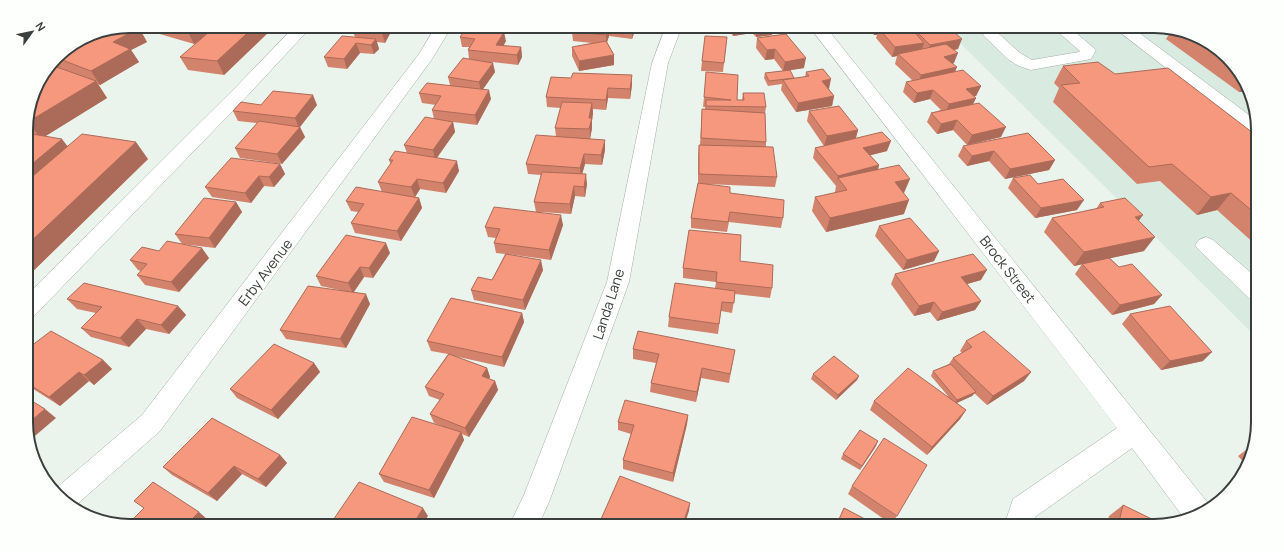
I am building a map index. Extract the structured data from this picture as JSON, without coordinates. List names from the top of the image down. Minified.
{"streets":{"street":["Brock Street","Erby Avenue","Landa Lane"]},"north":"top right"}
